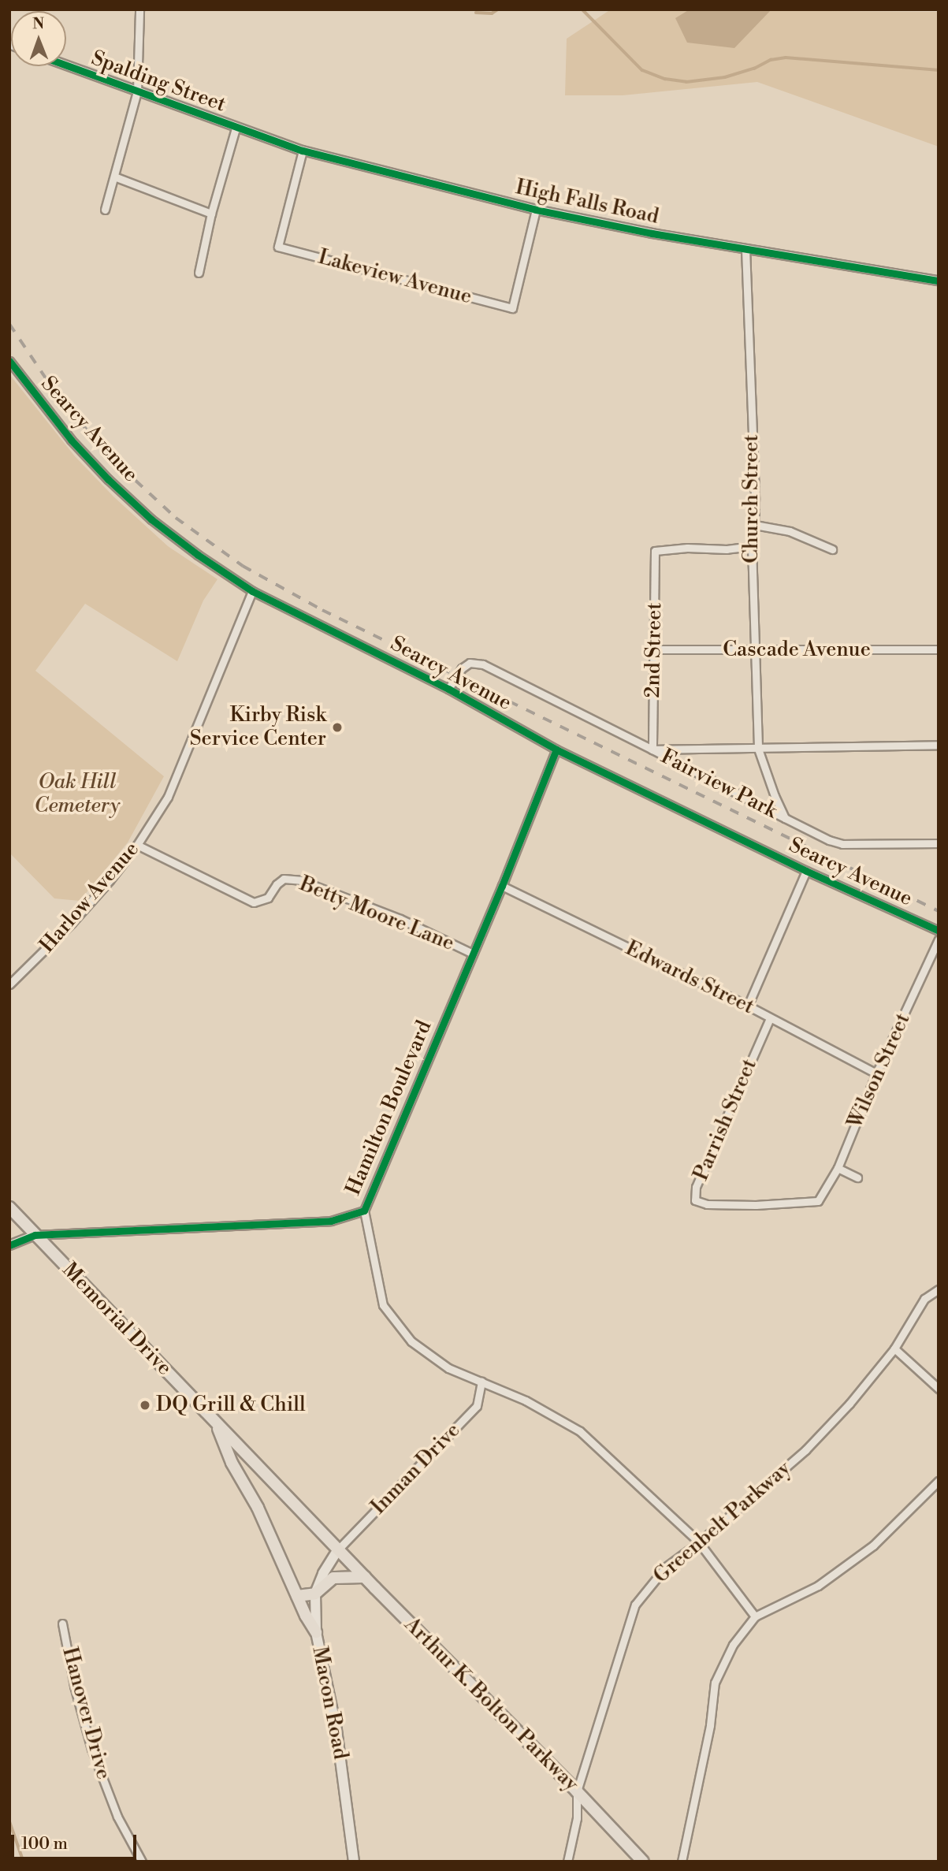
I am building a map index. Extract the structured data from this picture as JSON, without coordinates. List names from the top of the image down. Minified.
{"streets":{"main road":["Memorial Drive","Macon Road","Arthur K. Bolton Parkway"],"street":["Spalding Street","High Falls Road","Lakeview Avenue","Searcy Avenue","Church Street","2nd Street","Cascade Avenue","Fairview Park","Harlow Avenue","Betty Moore Lane","Edwards Street","Wilson Street","Hamilton Boulevard","Parrish Street","Inman Drive","Greenbelt Parkway","Hanover Drive"]},"crossings":[["Spalding Street","High Falls Road"],["High Falls Road","Lakeview Avenue"],["High Falls Road","Church Street"],["Searcy Avenue","Fairview Park"],["Searcy Avenue","Harlow Avenue"],["Searcy Avenue","Hamilton Boulevard"],["Church Street","2nd Street"],["Church Street","Cascade Avenue"],["Church Street","Fairview Park"],["2nd Street","Cascade Avenue"],["2nd Street","Fairview Park"],["Harlow Avenue","Betty Moore Lane"],["Betty Moore Lane","Hamilton Boulevard"],["Edwards Street","Wilson Street"],["Edwards Street","Hamilton Boulevard"],["Edwards Street","Parrish Street"],["Wilson Street","Parrish Street"],["Hamilton Boulevard","Memorial Drive"],["Memorial Drive","Inman Drive"],["Memorial Drive","Macon Road"],["Memorial Drive","Arthur K. Bolton Parkway"],["Inman Drive","Macon Road"],["Inman Drive","Arthur K. Bolton Parkway"],["Greenbelt Parkway","Arthur K. Bolton Parkway"],["Macon Road","Arthur K. Bolton Parkway"]],"parks":["Oak Hill Cemetery"],"places":["Kirby Risk Service Center","DQ Grill & Chill"],"scale_bar":"100 m","north":"top"}
